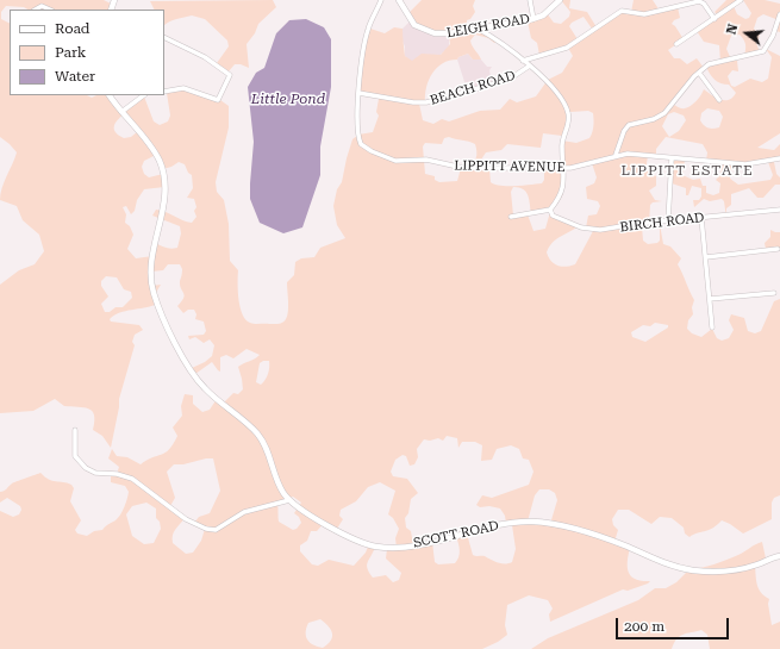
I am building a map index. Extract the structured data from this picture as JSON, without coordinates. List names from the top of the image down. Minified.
{"streets":{"street":["LEIGH ROAD","BEACH ROAD","LIPPITT AVENUE","BIRCH ROAD","SCOTT ROAD"]},"crossings":[["BEACH ROAD","LIPPITT AVENUE"]],"districts":["LIPPITT ESTATE"],"water":["Little Pond"],"legend":["Road","Park","Water"],"scale_bar":"200 m","north":"left"}
